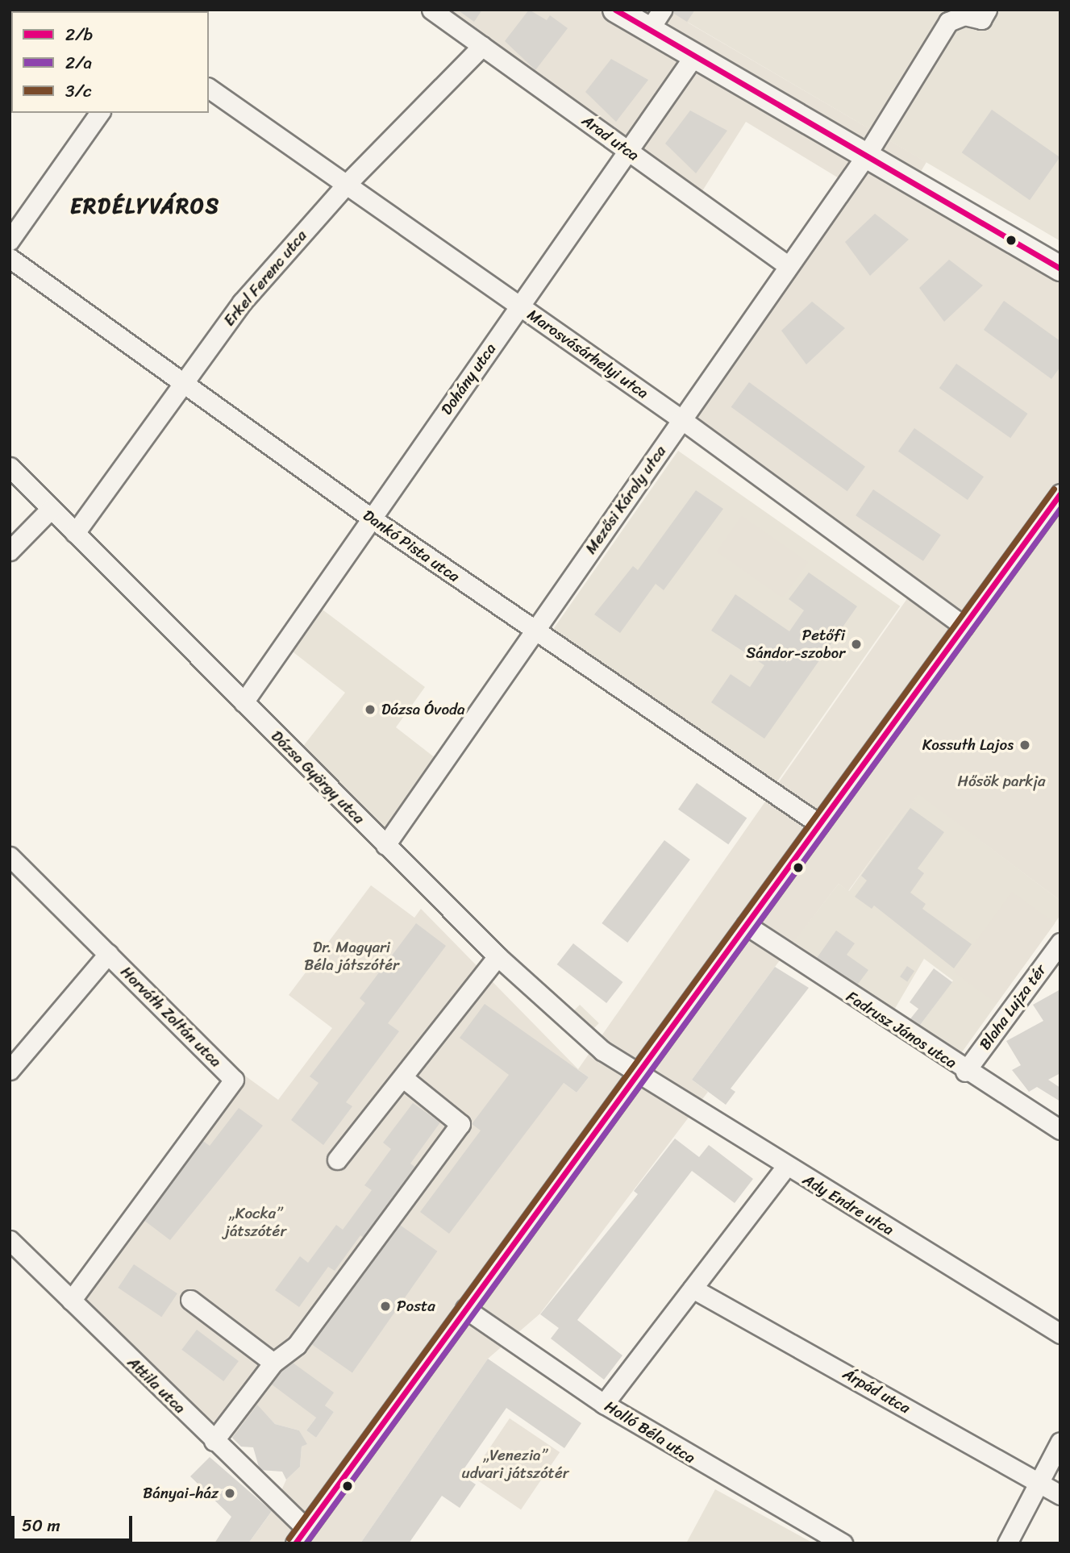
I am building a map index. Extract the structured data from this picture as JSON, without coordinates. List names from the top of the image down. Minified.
{"streets":{"street":["Arad utca","Erkel Ferenc utca","Marosvásárhelyi utca","Dohány utca","Mezősi Károly utca","Dankó Pista utca","Dózsa György utca","Blaha Lujza tér","Horváth Zoltán utca","Fadrusz János utca","Ady Endre utca","Attila utca","Árpád utca","Holló Béla utca"]},"crossings":[["Arad utca","Erkel Ferenc utca"],["Arad utca","Dohány utca"],["Arad utca","Mezősi Károly utca"],["Erkel Ferenc utca","Marosvásárhelyi utca"],["Erkel Ferenc utca","Dankó Pista utca"],["Erkel Ferenc utca","Dózsa György utca"],["Marosvásárhelyi utca","Dohány utca"],["Marosvásárhelyi utca","Mezősi Károly utca"],["Dohány utca","Dankó Pista utca"],["Dohány utca","Dózsa György utca"],["Mezősi Károly utca","Dankó Pista utca"],["Mezősi Károly utca","Dózsa György utca"],["Dózsa György utca","Ady Endre utca"],["Blaha Lujza tér","Fadrusz János utca"],["Horváth Zoltán utca","Attila utca"]],"districts":["ERDÉLYVÁROS"],"parks":["Hősök parkja","Dr. Magyari Béla játszótér","„Kocka” játszótér","„Venezia” udvari játszótér"],"places":["Petőfi Sándor-szobor","Dózsa Óvoda","Kossuth Lajos","Posta","Bányai-ház"],"lines":["transit line 2/b","transit line 3/c","transit line 2/a"],"legend":["2/b","2/a","3/c"],"scale_bar":"50 m"}
